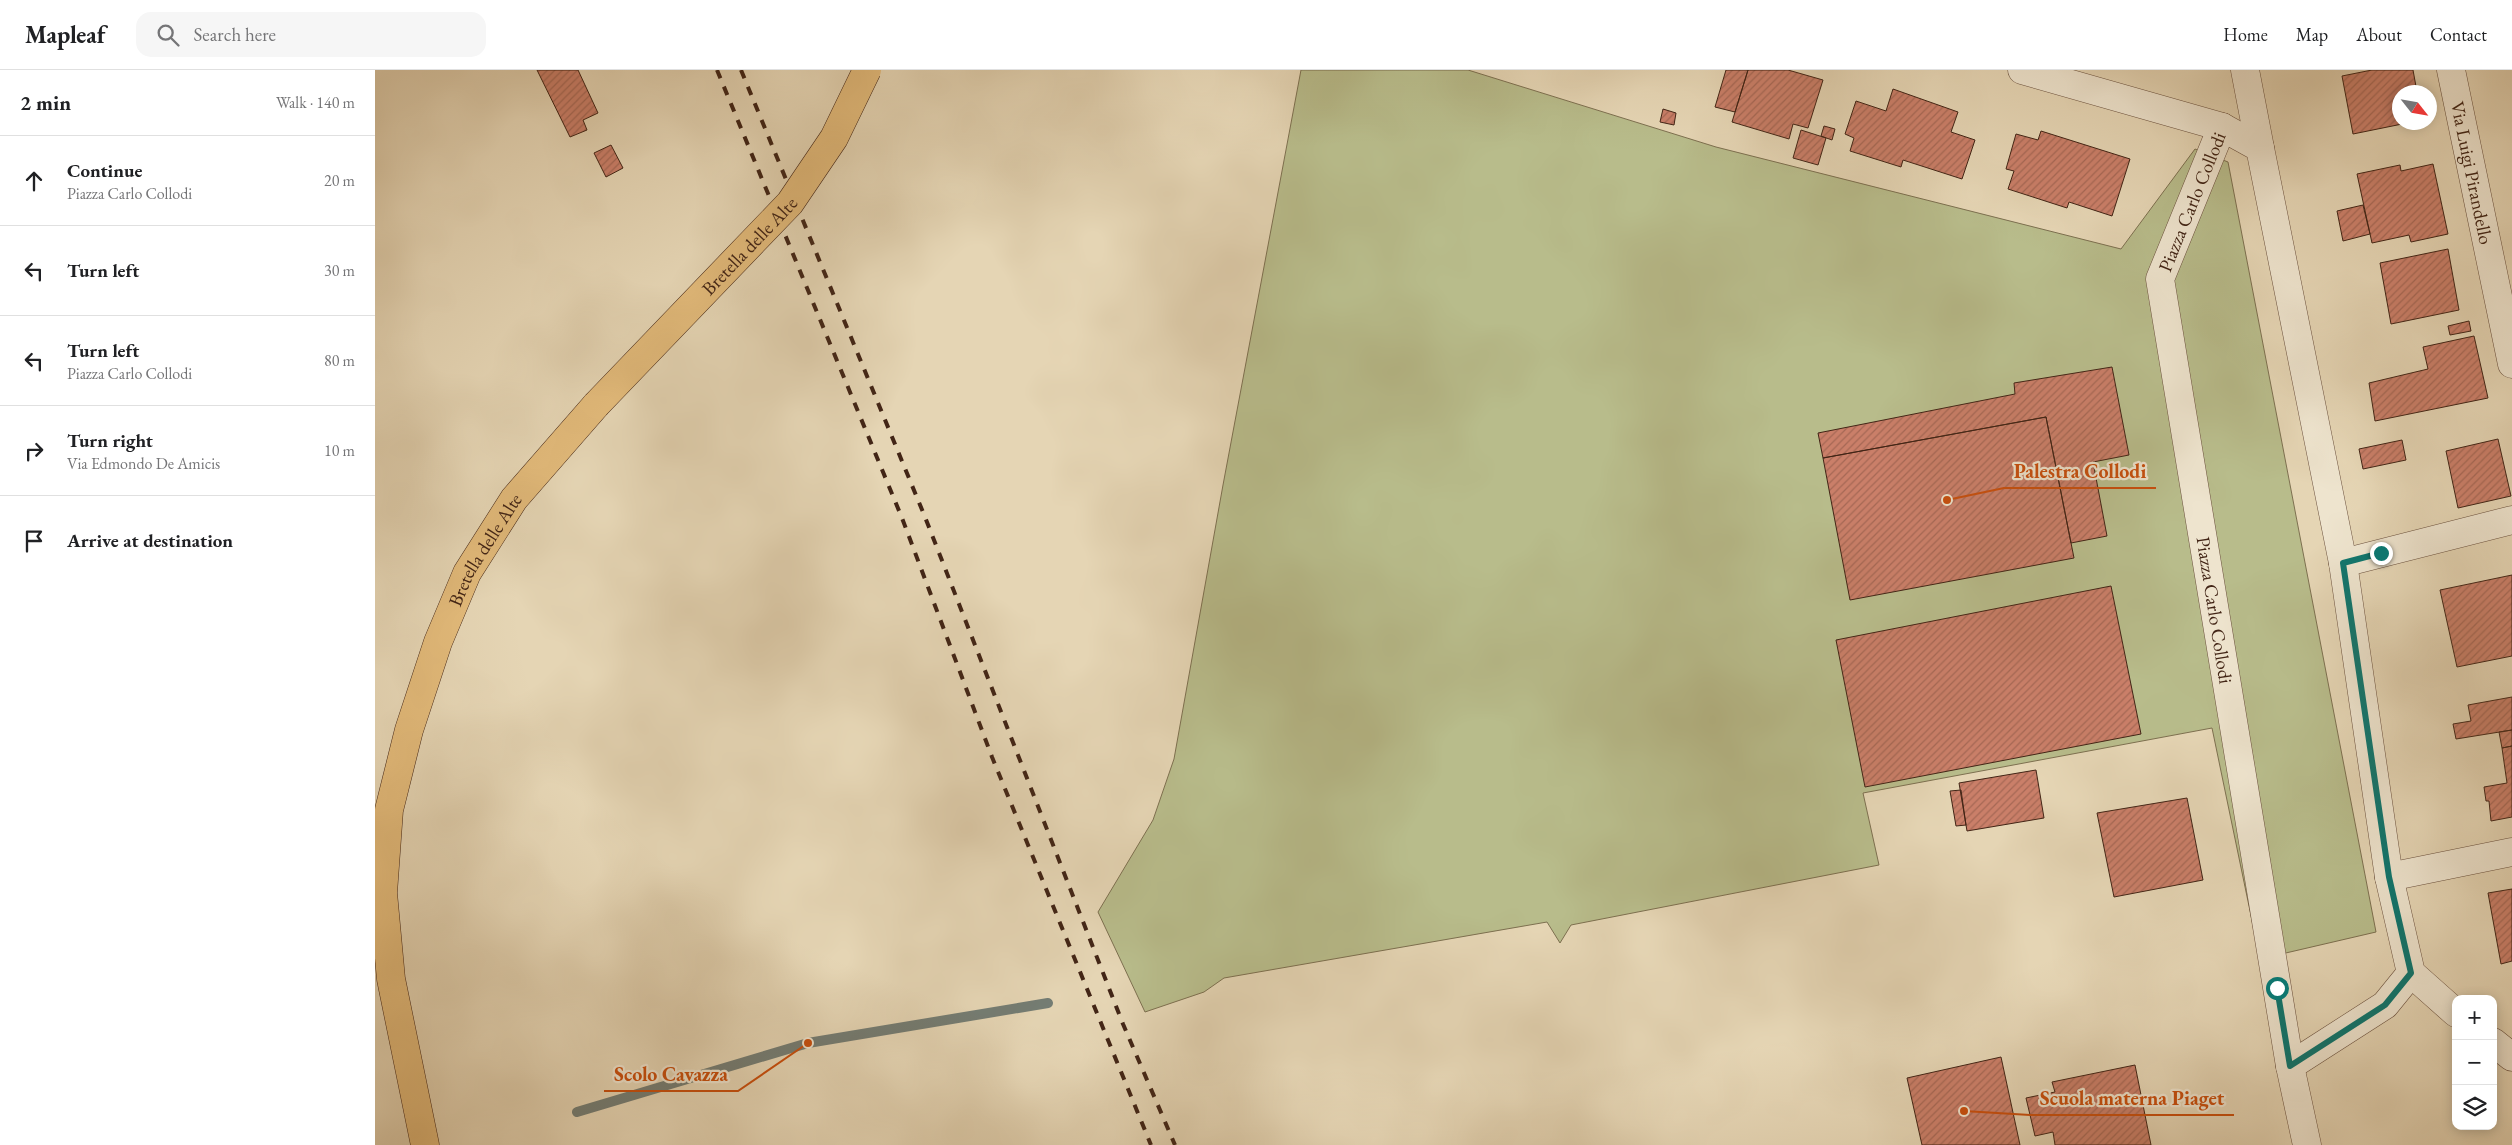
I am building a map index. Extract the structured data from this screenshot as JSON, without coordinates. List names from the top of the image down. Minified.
{"streets":{"main road":["Bretella delle Alte"],"street":["Via Luigi Pirandello","Piazza Carlo Collodi"]},"places":["Palestra Collodi","Scolo Cavazza","Scuola materna Piaget"],"north":"bottom right","page":{"header":"Mapleaf","search":"Search here","nav":["Home","Map","About","Contact"],"heading":["2 min","Walk · 140 m"],"list":[["Continue","Piazza Carlo Collodi","20 m"],["Turn left","30 m"],["Turn left","Piazza Carlo Collodi","80 m"],["Turn right","Via Edmondo De Amicis","10 m"],"Arrive at destination"],"map_buttons":["+","−"]}}
